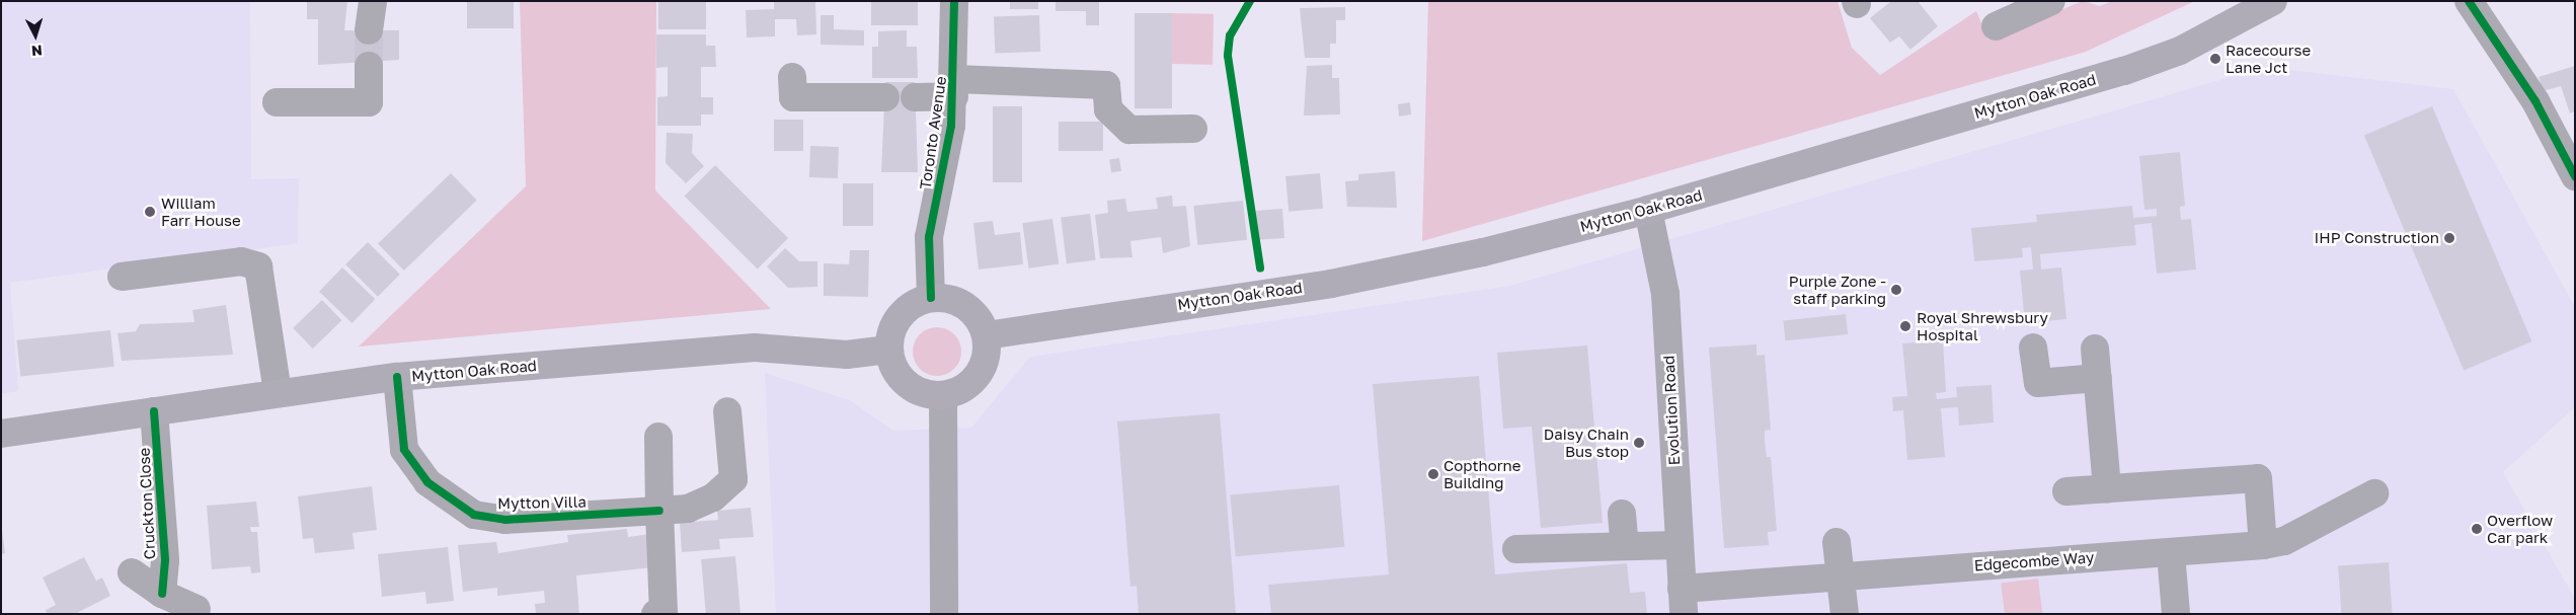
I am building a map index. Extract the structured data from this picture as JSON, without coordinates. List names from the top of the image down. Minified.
{"streets":{"main road":["Mytton Oak Road"],"street":["Toronto Avenue","Evolution Road","Mytton Villa","Cruckton Close","Edgecombe Way"]},"crossings":[["Mytton Oak Road","Toronto Avenue"],["Mytton Oak Road","Evolution Road"],["Mytton Oak Road","Mytton Villa"],["Mytton Oak Road","Cruckton Close"],["Evolution Road","Edgecombe Way"]],"places":["Racecourse Lane Jct","William Farr House","IHP Construction","Purple Zone - staff parking","Royal Shrewsbury Hospital","Daisy Chain Bus stop","Copthorne Building","Overflow Car park"],"north":"bottom"}
